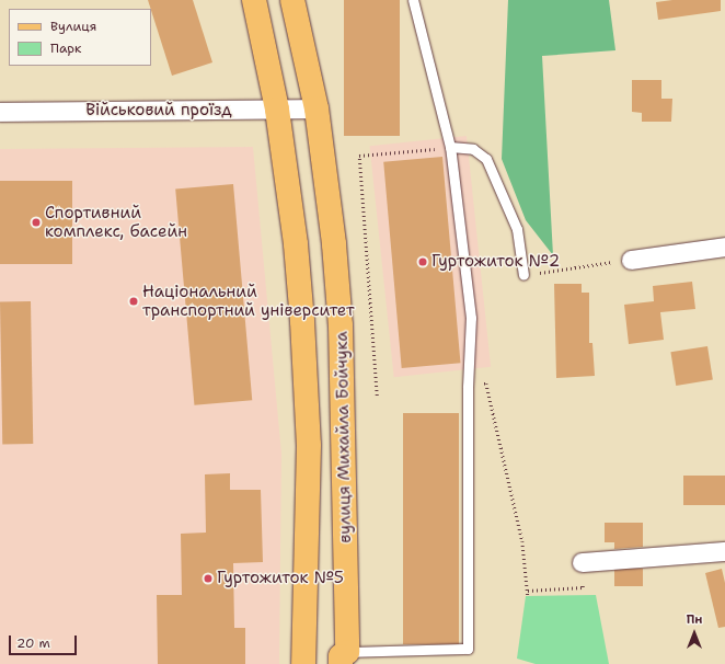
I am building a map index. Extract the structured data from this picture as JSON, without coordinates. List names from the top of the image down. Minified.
{"streets":{"main road":["вулиця Михайла Бойчука"],"street":["Військовий проїзд"]},"crossings":[["Військовий проїзд","вулиця Михайла Бойчука"]],"places":["Спортивний комплекс, басейн","Гуртожиток №2","Національний транспортний університет","Гуртожиток №5"],"legend":["Вулиця","Парк"],"scale_bar":"20 m","north":"top"}
